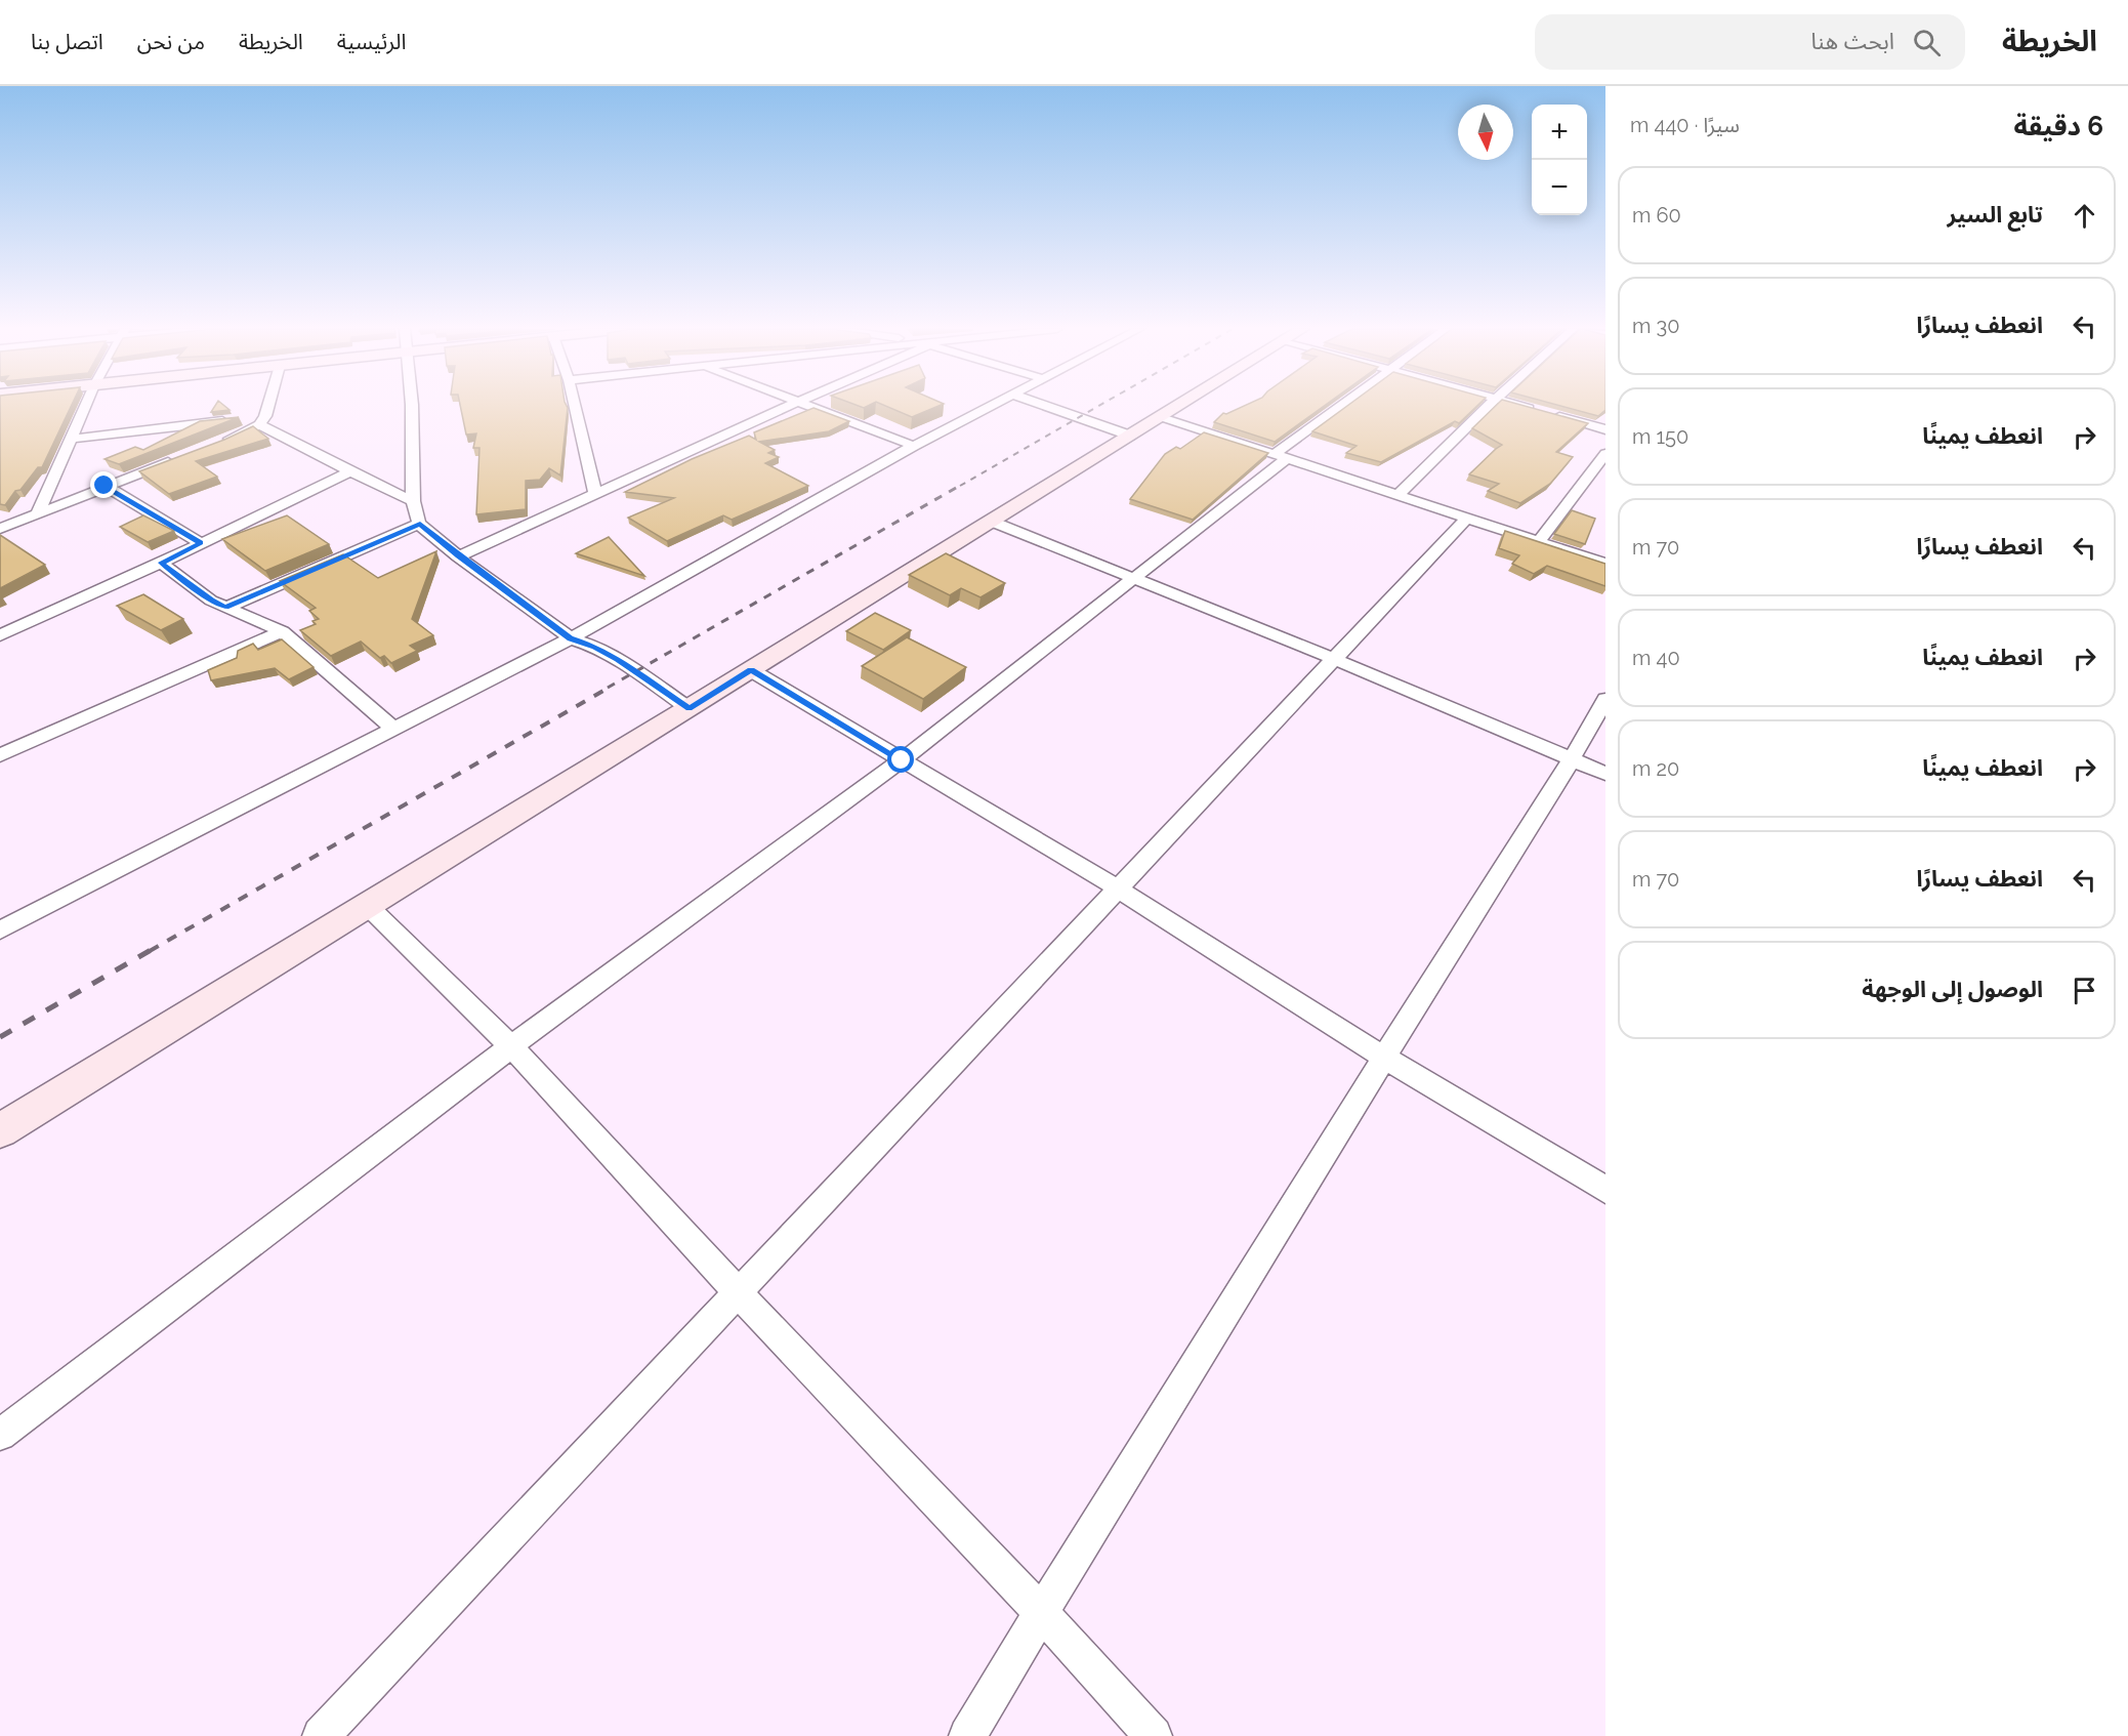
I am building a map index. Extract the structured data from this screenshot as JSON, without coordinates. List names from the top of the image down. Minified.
{"north":"bottom","page":{"header":"الخريطة","search":"ابحث هنا","nav":["الرئيسية","الخريطة","من نحن","اتصل بنا"],"heading":["6 دقيقة","سيرًا · 440 m"],"map_buttons":["+","−"],"list":[["تابع السير","60 m"],["انعطف يسارًا","30 m"],["انعطف يمينًا","150 m"],["انعطف يسارًا","70 m"],["انعطف يمينًا","40 m"],["انعطف يمينًا","20 m"],["انعطف يسارًا","70 m"],"الوصول إلى الوجهة"]}}
